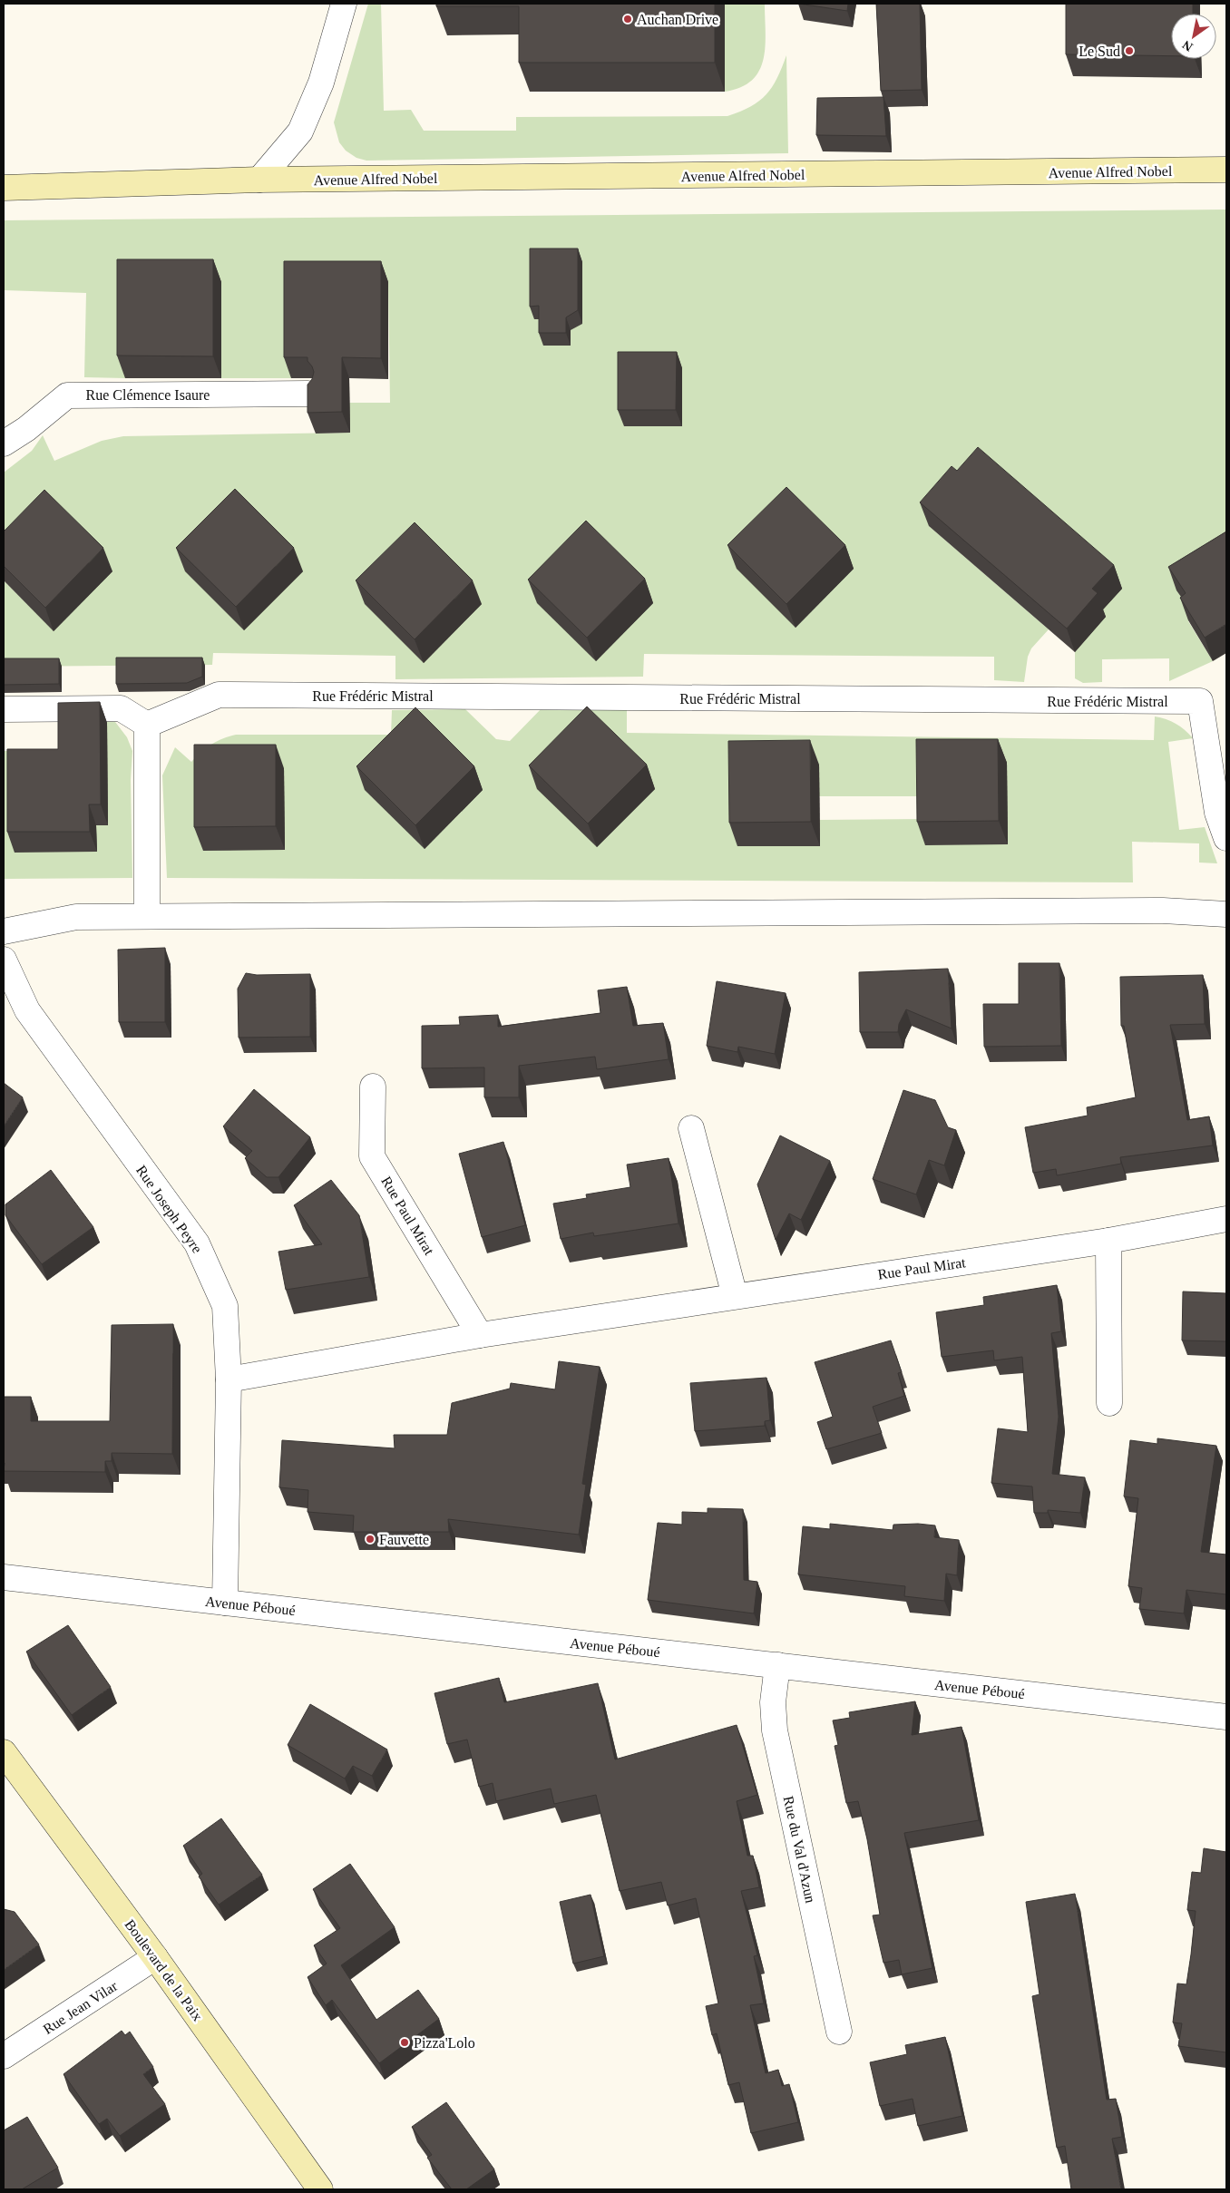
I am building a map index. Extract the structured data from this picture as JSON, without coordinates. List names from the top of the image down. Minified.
{"streets":{"main road":["Avenue Alfred Nobel","Boulevard de la Paix"],"street":["Rue Clémence Isaure","Rue Frédéric Mistral","Rue Joseph Peyre","Rue Paul Mirat","Avenue Péboué","Rue du Val d'Azun","Rue Jean Vilar"]},"crossings":[["Rue Joseph Peyre","Rue Paul Mirat"],["Rue Joseph Peyre","Avenue Péboué"],["Avenue Péboué","Rue du Val d'Azun"],["Boulevard de la Paix","Rue Jean Vilar"]],"places":["Auchan Drive","Le Sud","Fauvette","Pizza'Lolo"],"north":"bottom left"}
